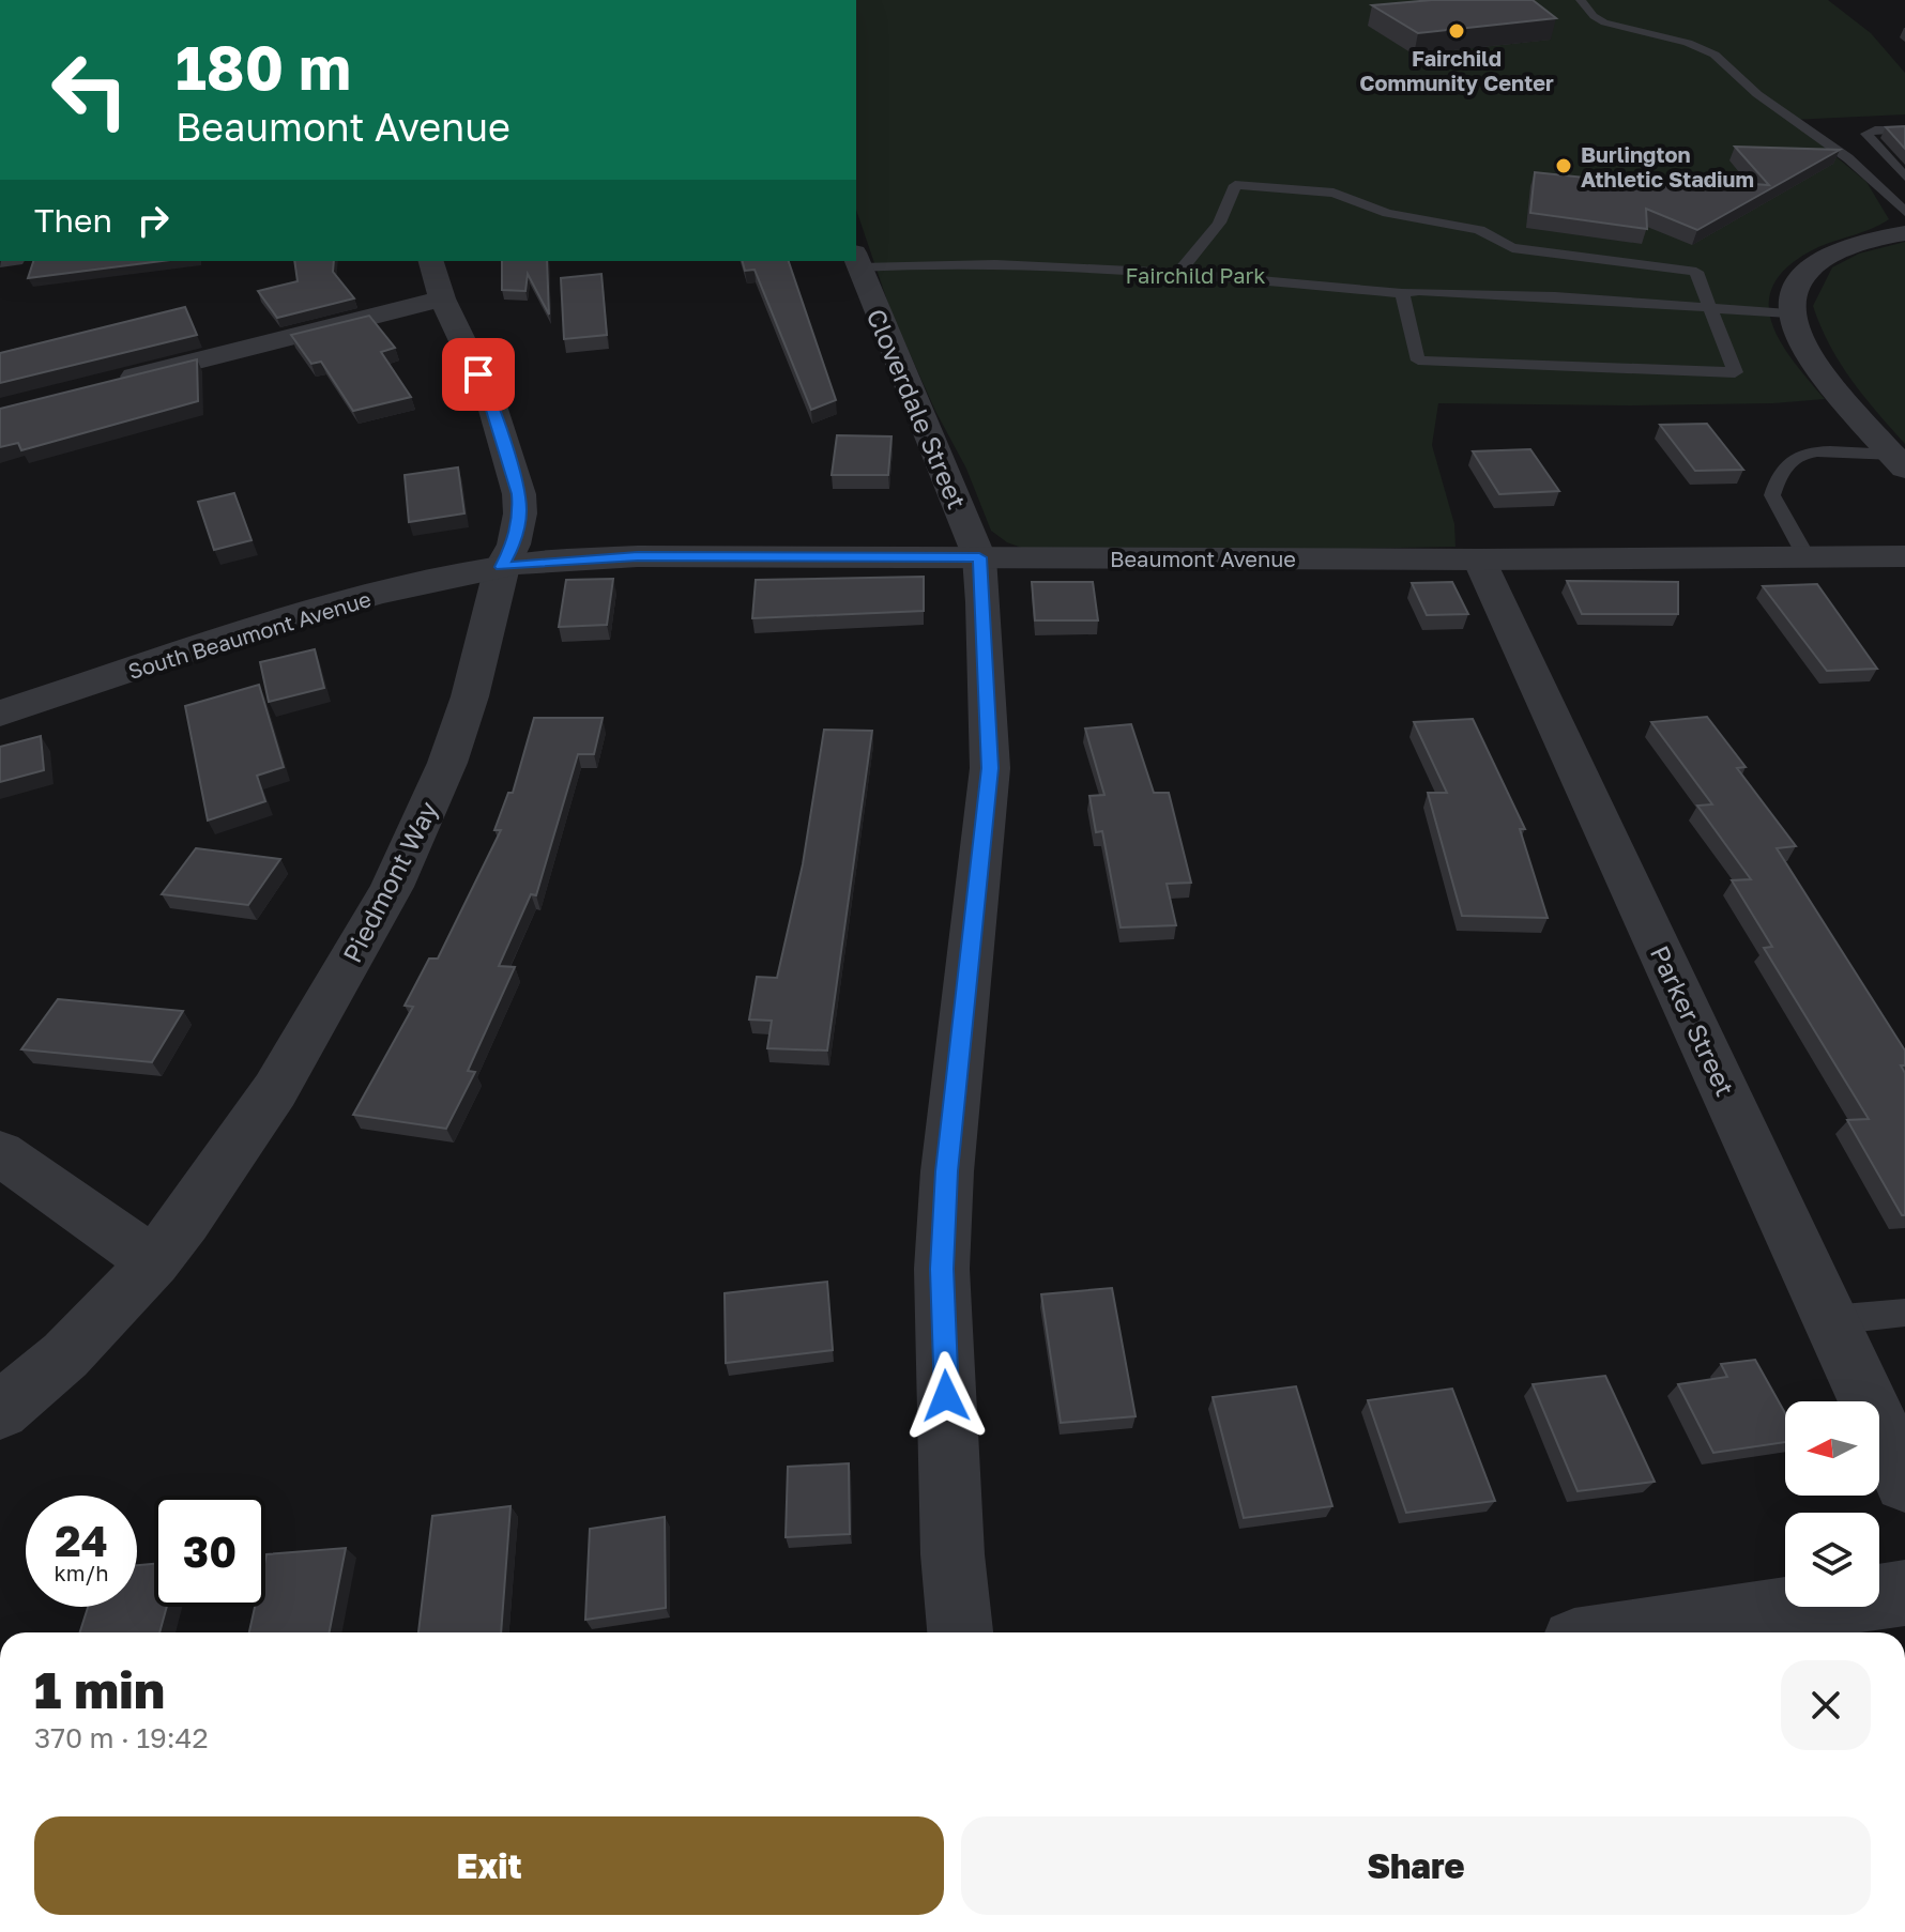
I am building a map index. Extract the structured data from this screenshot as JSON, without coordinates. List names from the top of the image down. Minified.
{"streets":{"street":["Cloverdale Street","Beaumont Avenue","South Beaumont Avenue","Piedmont Way","Parker Street"]},"crossings":[["Cloverdale Street","Beaumont Avenue"],["Beaumont Avenue","South Beaumont Avenue"],["Beaumont Avenue","Piedmont Way"],["Beaumont Avenue","Parker Street"],["South Beaumont Avenue","Piedmont Way"]],"parks":["Fairchild Park"],"places":["Fairchild Community Center","Burlington Athletic Stadium"],"north":"left","page":{"turn":["180 m","Beaumont Avenue"],"then":"Then","speed":"24 km/h","limit":"30","heading":["1 min","370 m · 19:42"],"buttons":["Exit","Share"]}}
